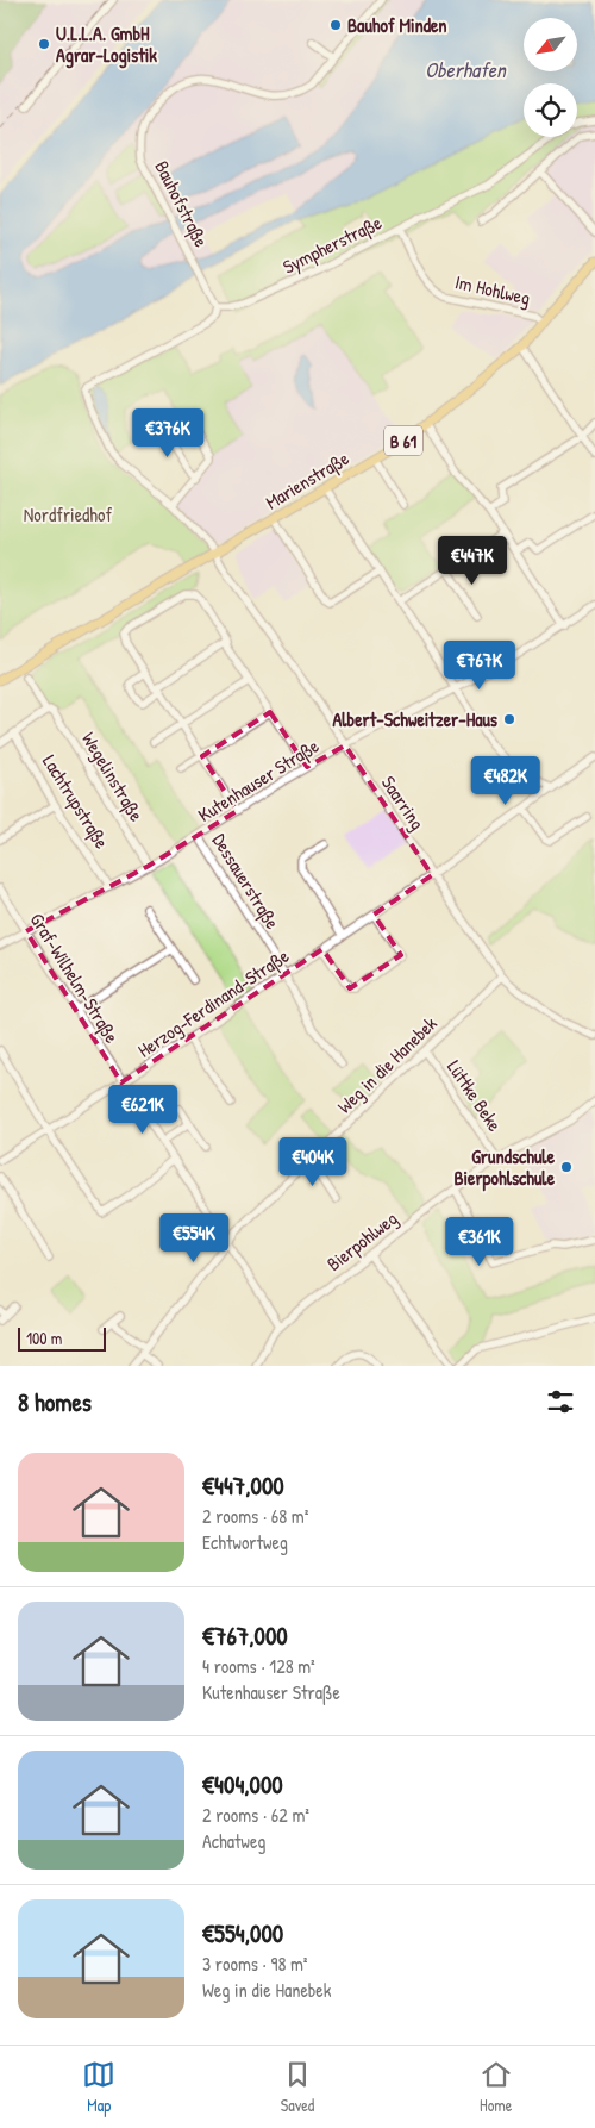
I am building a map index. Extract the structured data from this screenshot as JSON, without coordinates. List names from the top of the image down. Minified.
{"streets":{"main road":["B 61","Marienstraße"],"street":["Bauhofstraße","Sympherstraße","Im Hohlweg","Wegelinstraße","Kutenhauser Straße","Lachtrupstraße","Saarring","Dessauerstraße","Graf-Wilhelm-Straße","Herzog-Ferdinand-Straße","Weg in die Hanebek","Lüttke Beke","Bierpohlweg"]},"crossings":[["Bauhofstraße","Sympherstraße"],["Bauhofstraße","Saarring"],["Sympherstraße","Im Hohlweg"],["Sympherstraße","Saarring"],["Im Hohlweg","Marienstraße"],["Marienstraße","Saarring"],["Wegelinstraße","Kutenhauser Straße"],["Kutenhauser Straße","Lachtrupstraße"],["Kutenhauser Straße","Saarring"],["Kutenhauser Straße","Dessauerstraße"],["Kutenhauser Straße","Graf-Wilhelm-Straße"],["Saarring","Herzog-Ferdinand-Straße"],["Saarring","Weg in die Hanebek"],["Dessauerstraße","Herzog-Ferdinand-Straße"],["Graf-Wilhelm-Straße","Herzog-Ferdinand-Straße"],["Graf-Wilhelm-Straße","Weg in die Hanebek"],["Graf-Wilhelm-Straße","Bierpohlweg"],["Weg in die Hanebek","Lüttke Beke"],["Lüttke Beke","Bierpohlweg"]],"water":["Oberhafen"],"parks":["Nordfriedhof"],"places":["Bauhof Minden","U.L.L.A. GmbH Agrar-Logistik","Albert-Schweitzer-Haus","Grundschule Bierpohlschule"],"scale_bar":"100 m","north":"bottom left","page":{"price":["€376K","€447K","€767K","€482K","€621K","€404K","€554K","€361K"],"scale":"100 m","heading":"8 homes","list":[{"name":"€447,000","note":"2 rooms · 68 m² · Echtwortweg"},{"name":"€767,000","note":"4 rooms · 128 m² · Kutenhauser Straße"},{"name":"€404,000","note":"2 rooms · 62 m² · Achatweg"},{"name":"€554,000","note":"3 rooms · 98 m² · Weg in die Hanebek"}],"tabs":["Map","Saved","Home"]}}
